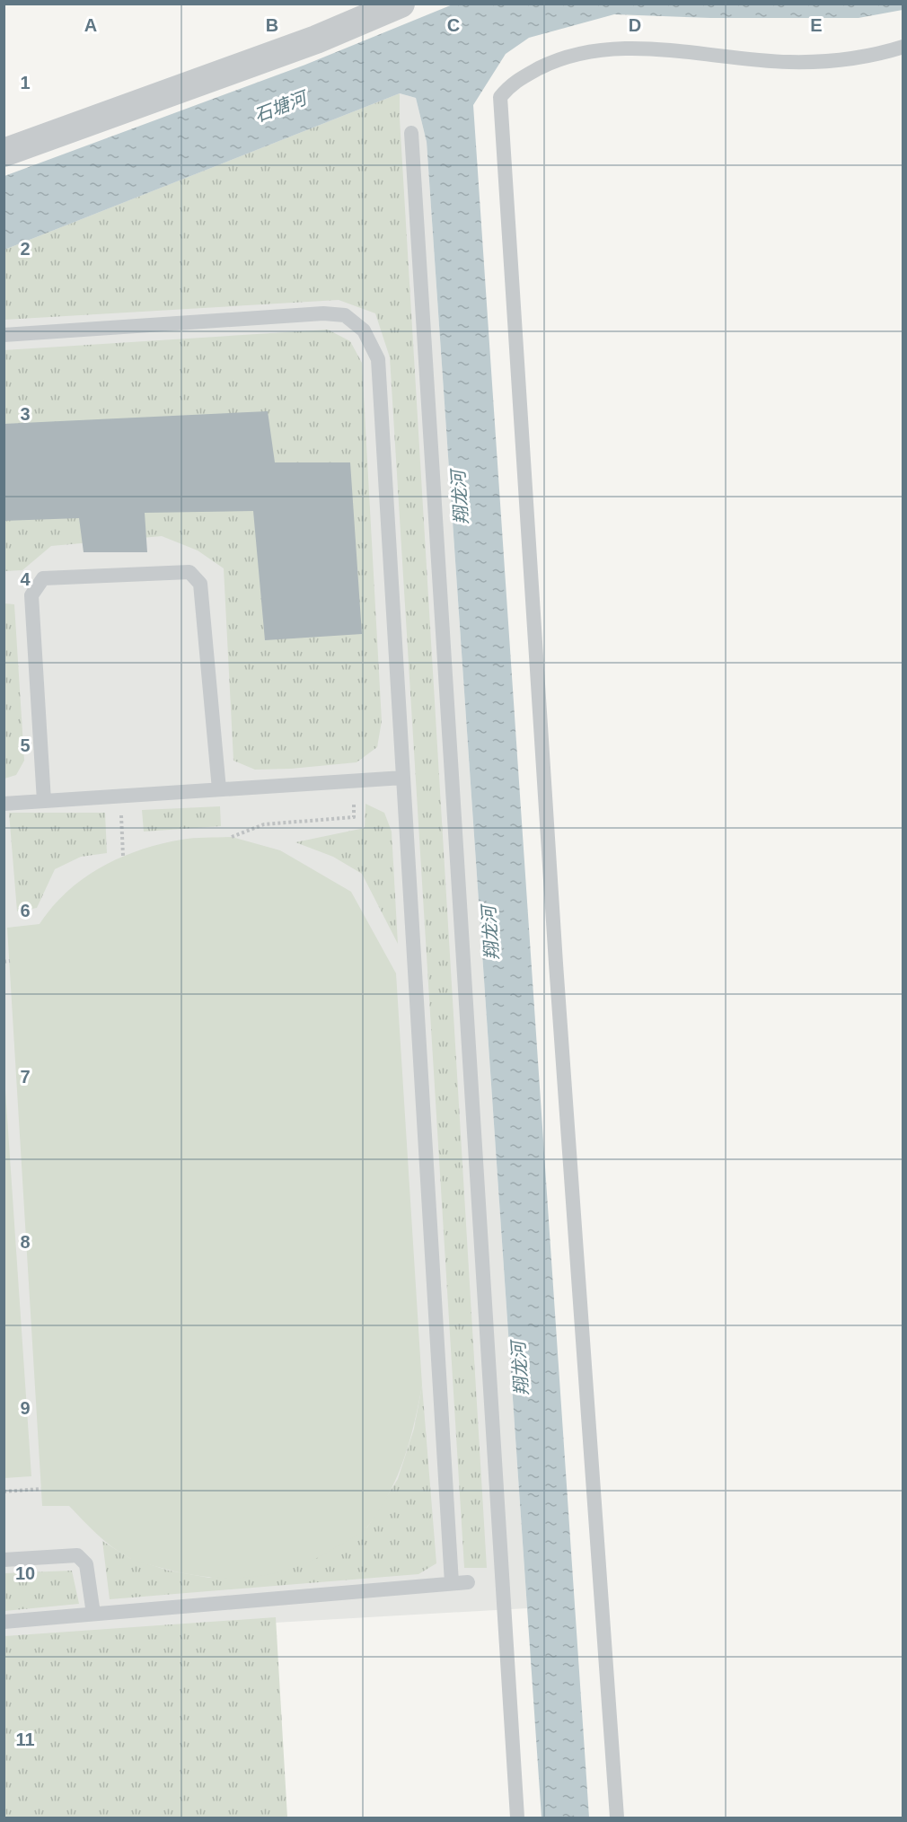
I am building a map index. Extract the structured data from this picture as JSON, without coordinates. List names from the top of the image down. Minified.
{"water":["石塘河","翔龙河"],"grid":{"columns":["A","B","C","D","E"],"rows":["1","2","3","4","5","6","7","8","9","10","11"]}}
